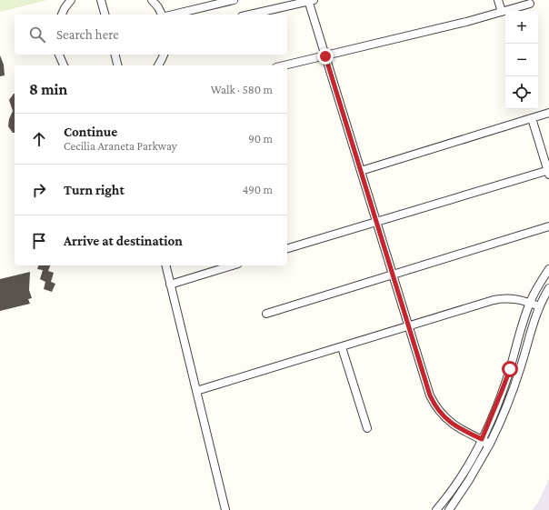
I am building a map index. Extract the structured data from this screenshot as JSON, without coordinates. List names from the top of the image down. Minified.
{"page":{"map_buttons":["+","−"],"search":"Search here","heading":["8 min","Walk · 580 m"],"list":[["Continue","Cecilia Araneta Parkway","90 m"],["Turn right","490 m"],"Arrive at destination"]}}
